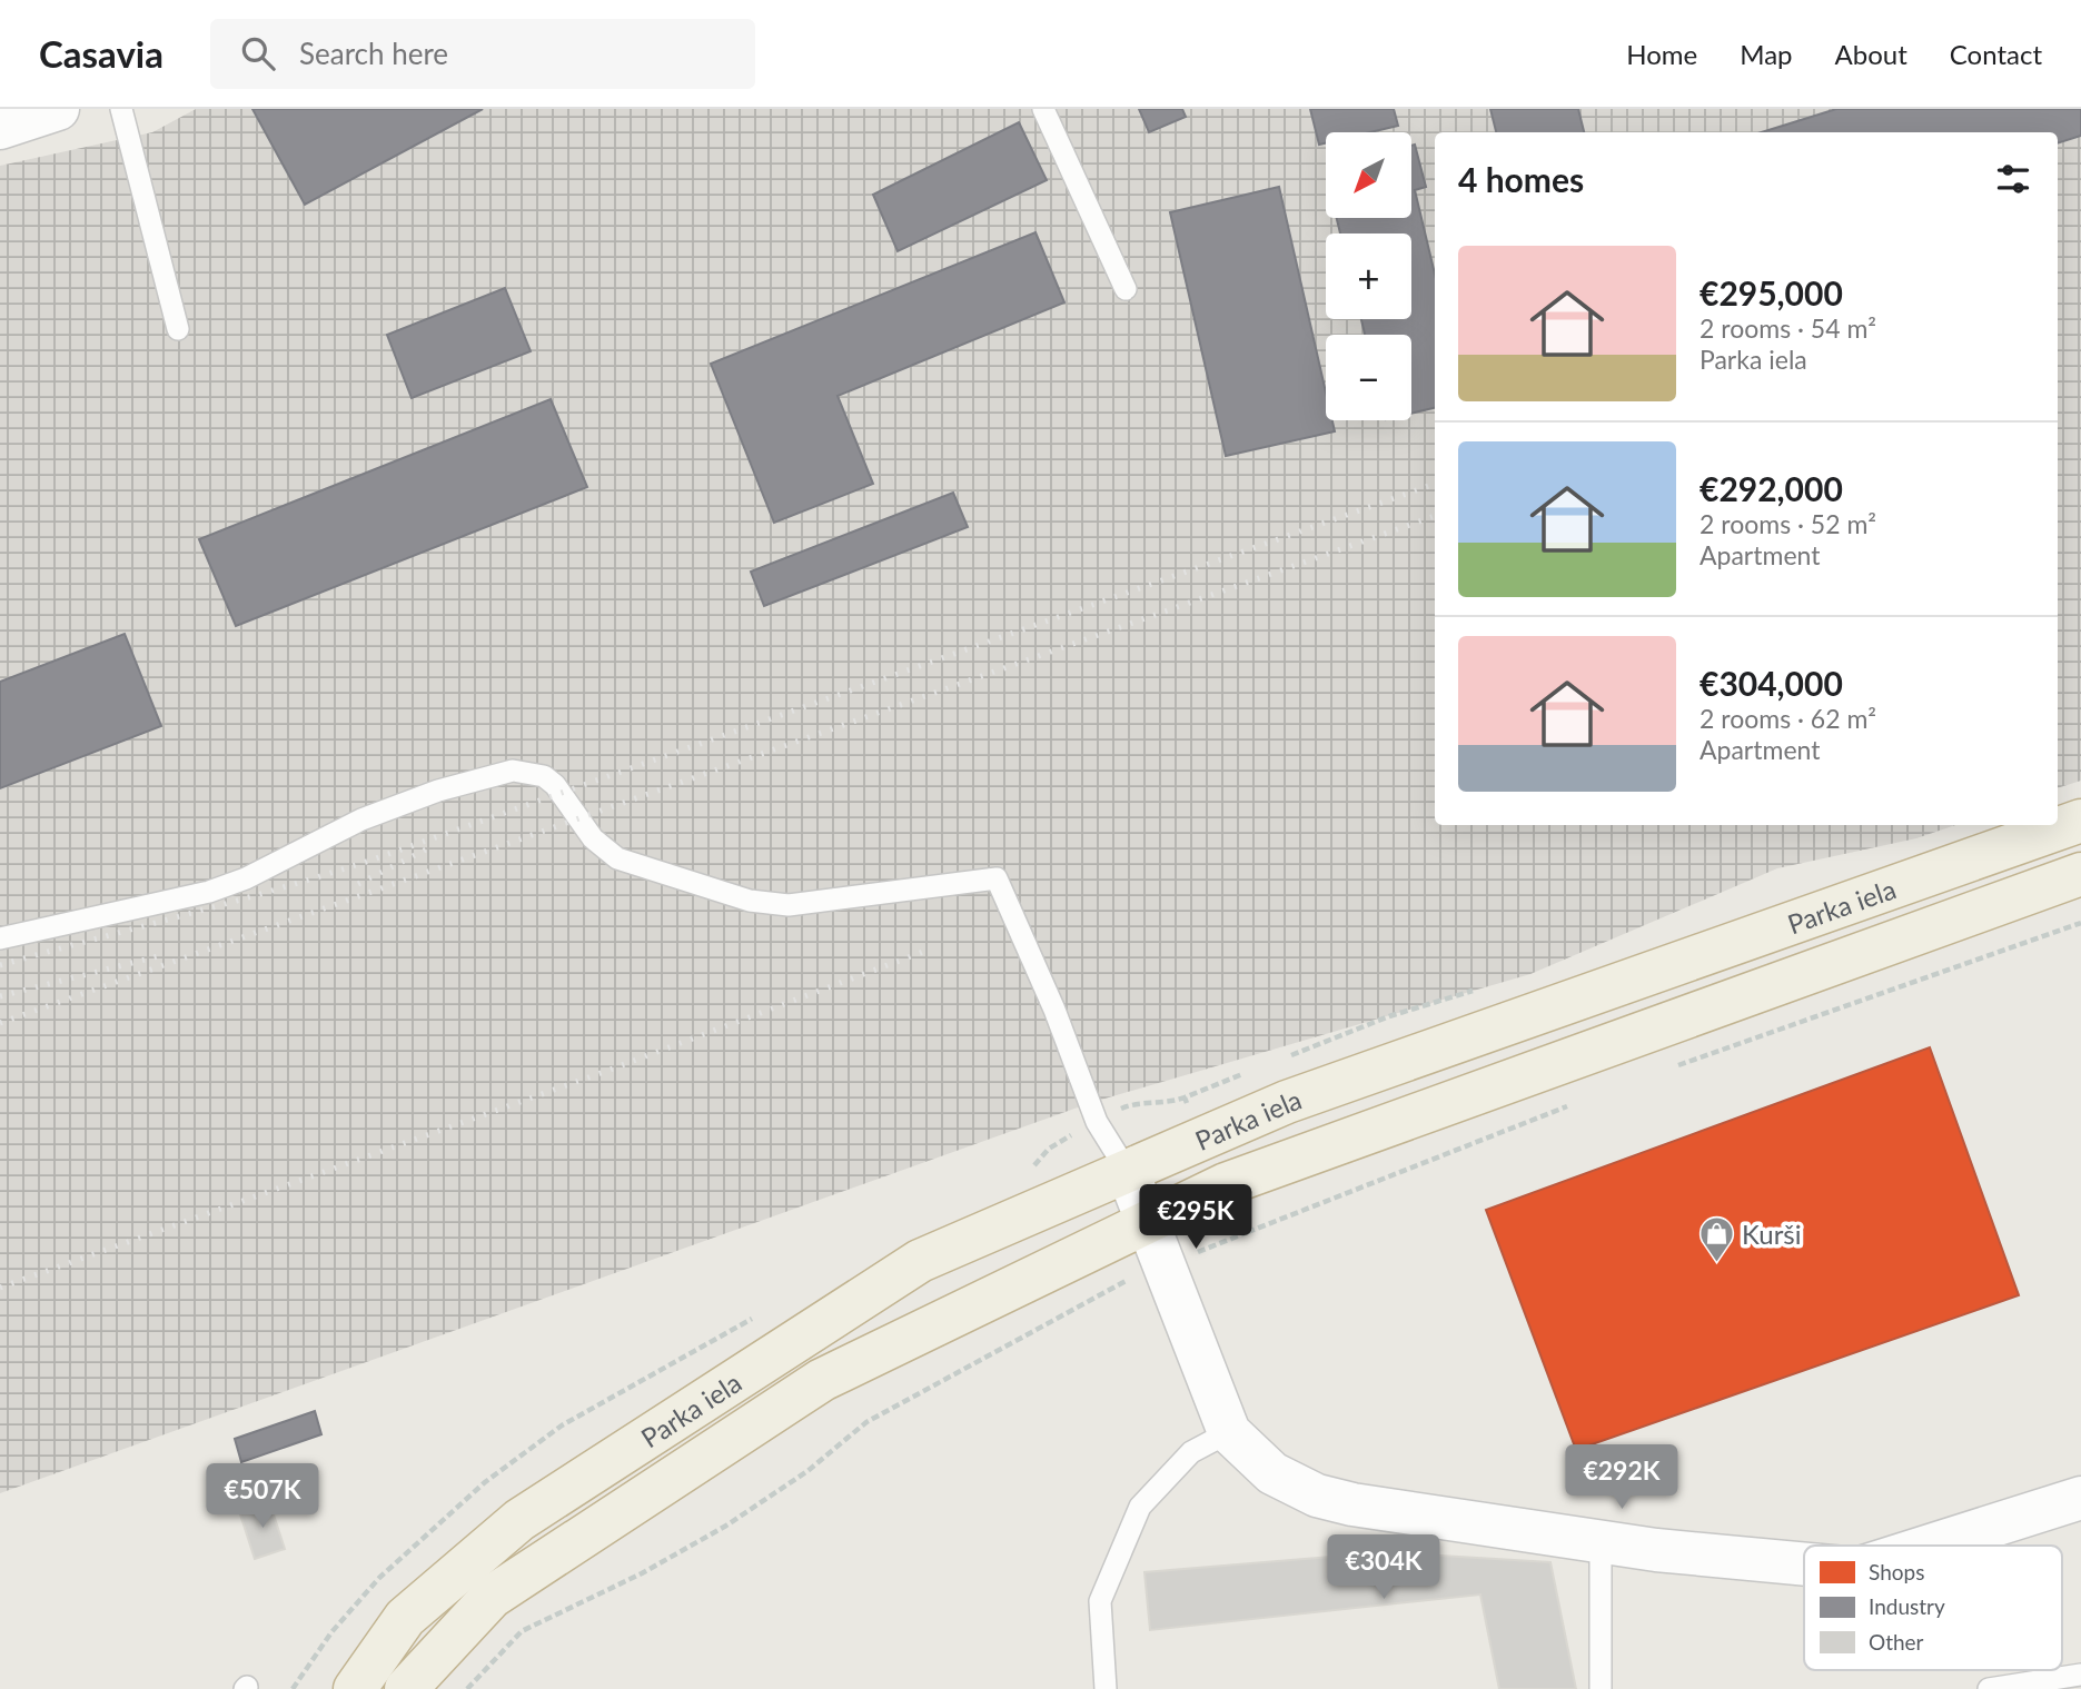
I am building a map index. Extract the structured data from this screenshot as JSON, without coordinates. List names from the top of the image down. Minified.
{"streets":{"highway":["Parka iela"]},"places":{"shop":["Kurši"]},"legend":["Shops","Industry","Other"],"north":"bottom left","page":{"header":"Casavia","search":"Search here","nav":["Home","Map","About","Contact"],"map_buttons":["+","−"],"heading":"4 homes","list":[{"name":"€295,000","note":"2 rooms · 54 m² · Parka iela"},{"name":"€292,000","note":"2 rooms · 52 m² · Apartment"},{"name":"€304,000","note":"2 rooms · 62 m² · Apartment"}],"price":["€295K","€292K","€507K","€304K"]}}
